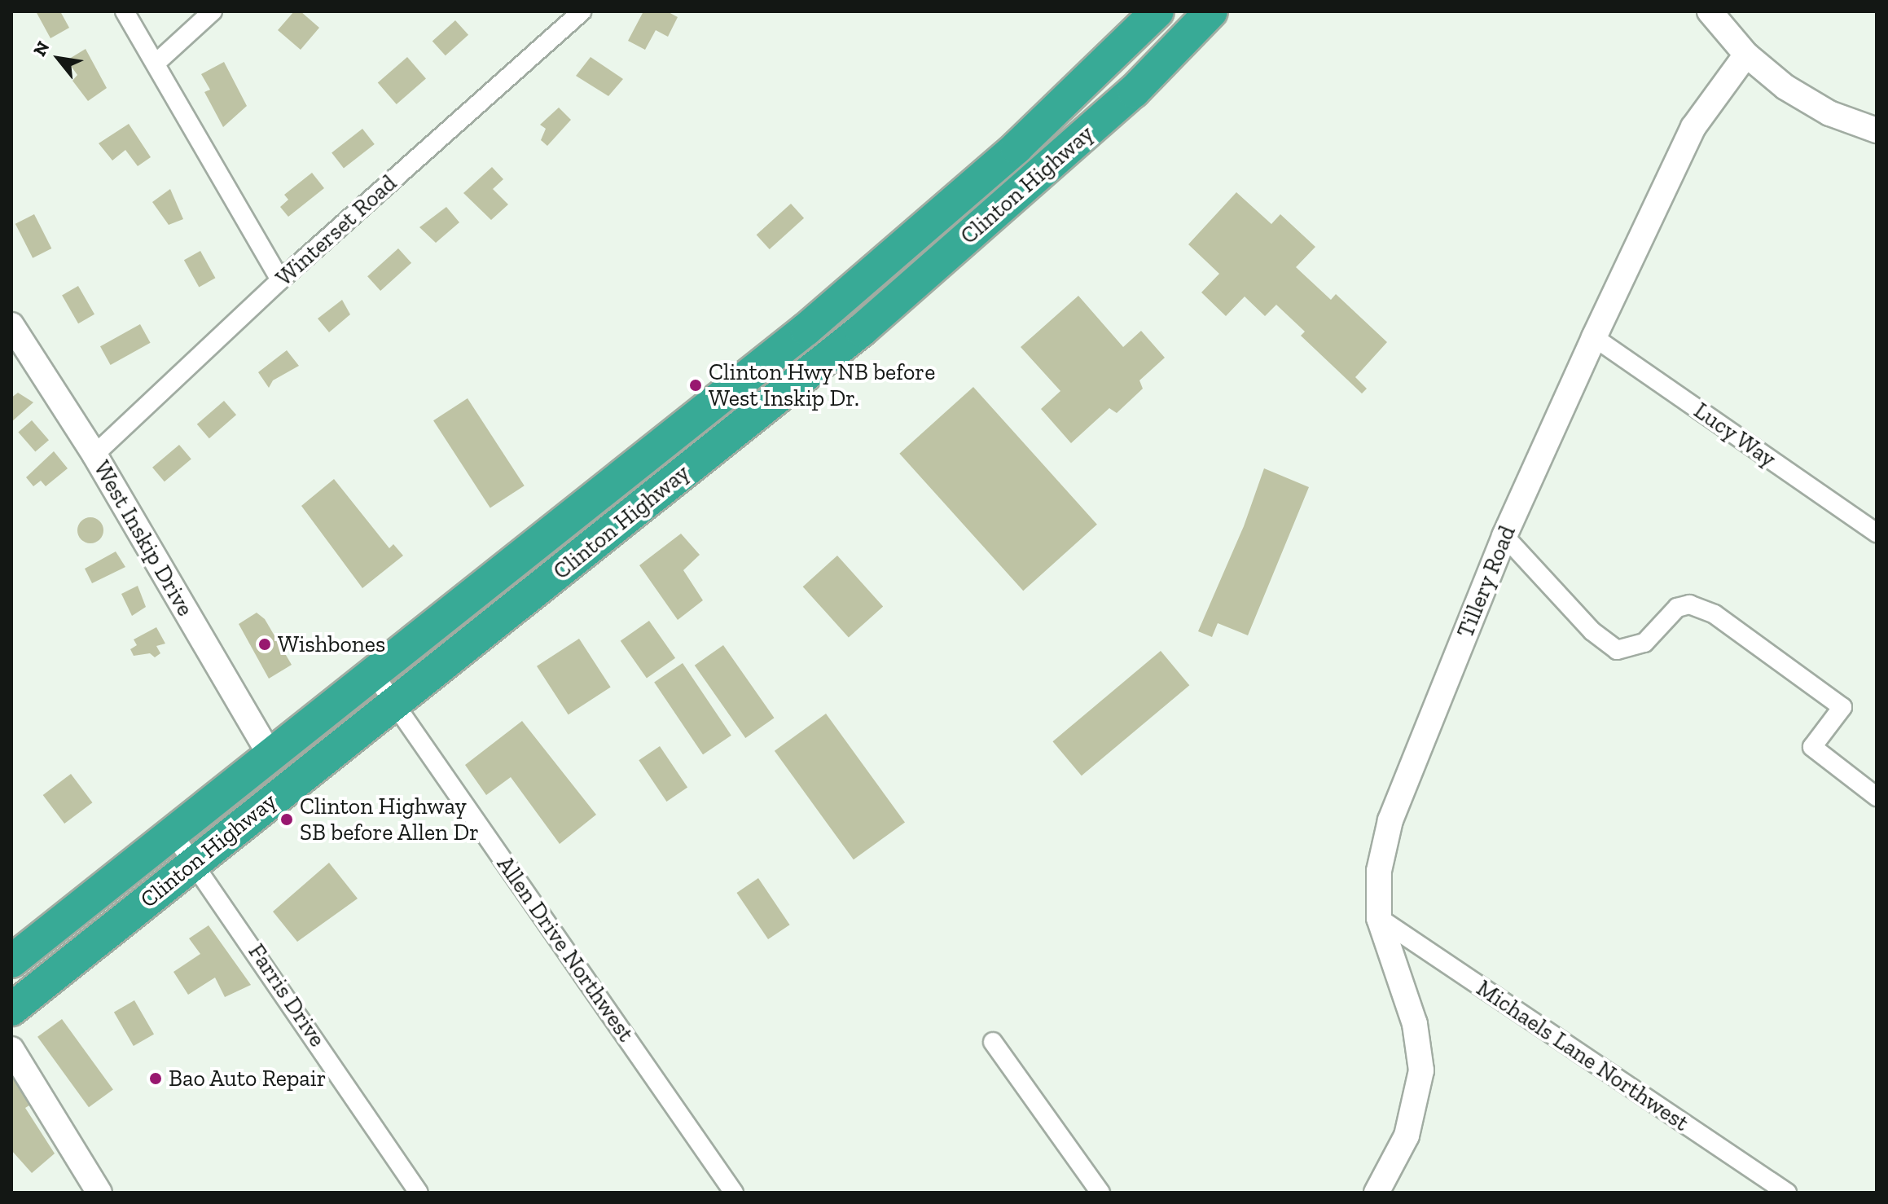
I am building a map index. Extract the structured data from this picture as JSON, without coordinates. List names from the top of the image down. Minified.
{"streets":{"highway":["Clinton Highway"],"street":["Winterset Road","Lucy Way","West Inskip Drive","Tillery Road","Allen Drive Northwest","Farris Drive","Michaels Lane Northwest"]},"crossings":[["Clinton Highway","West Inskip Drive"],["Clinton Highway","Allen Drive Northwest"],["Clinton Highway","Farris Drive"],["Winterset Road","West Inskip Drive"],["Lucy Way","Tillery Road"],["Tillery Road","Michaels Lane Northwest"]],"places":["Clinton Hwy NB before West Inskip Dr.","Wishbones","Clinton Highway SB before Allen Dr","Bao Auto Repair"],"north":"top left"}
